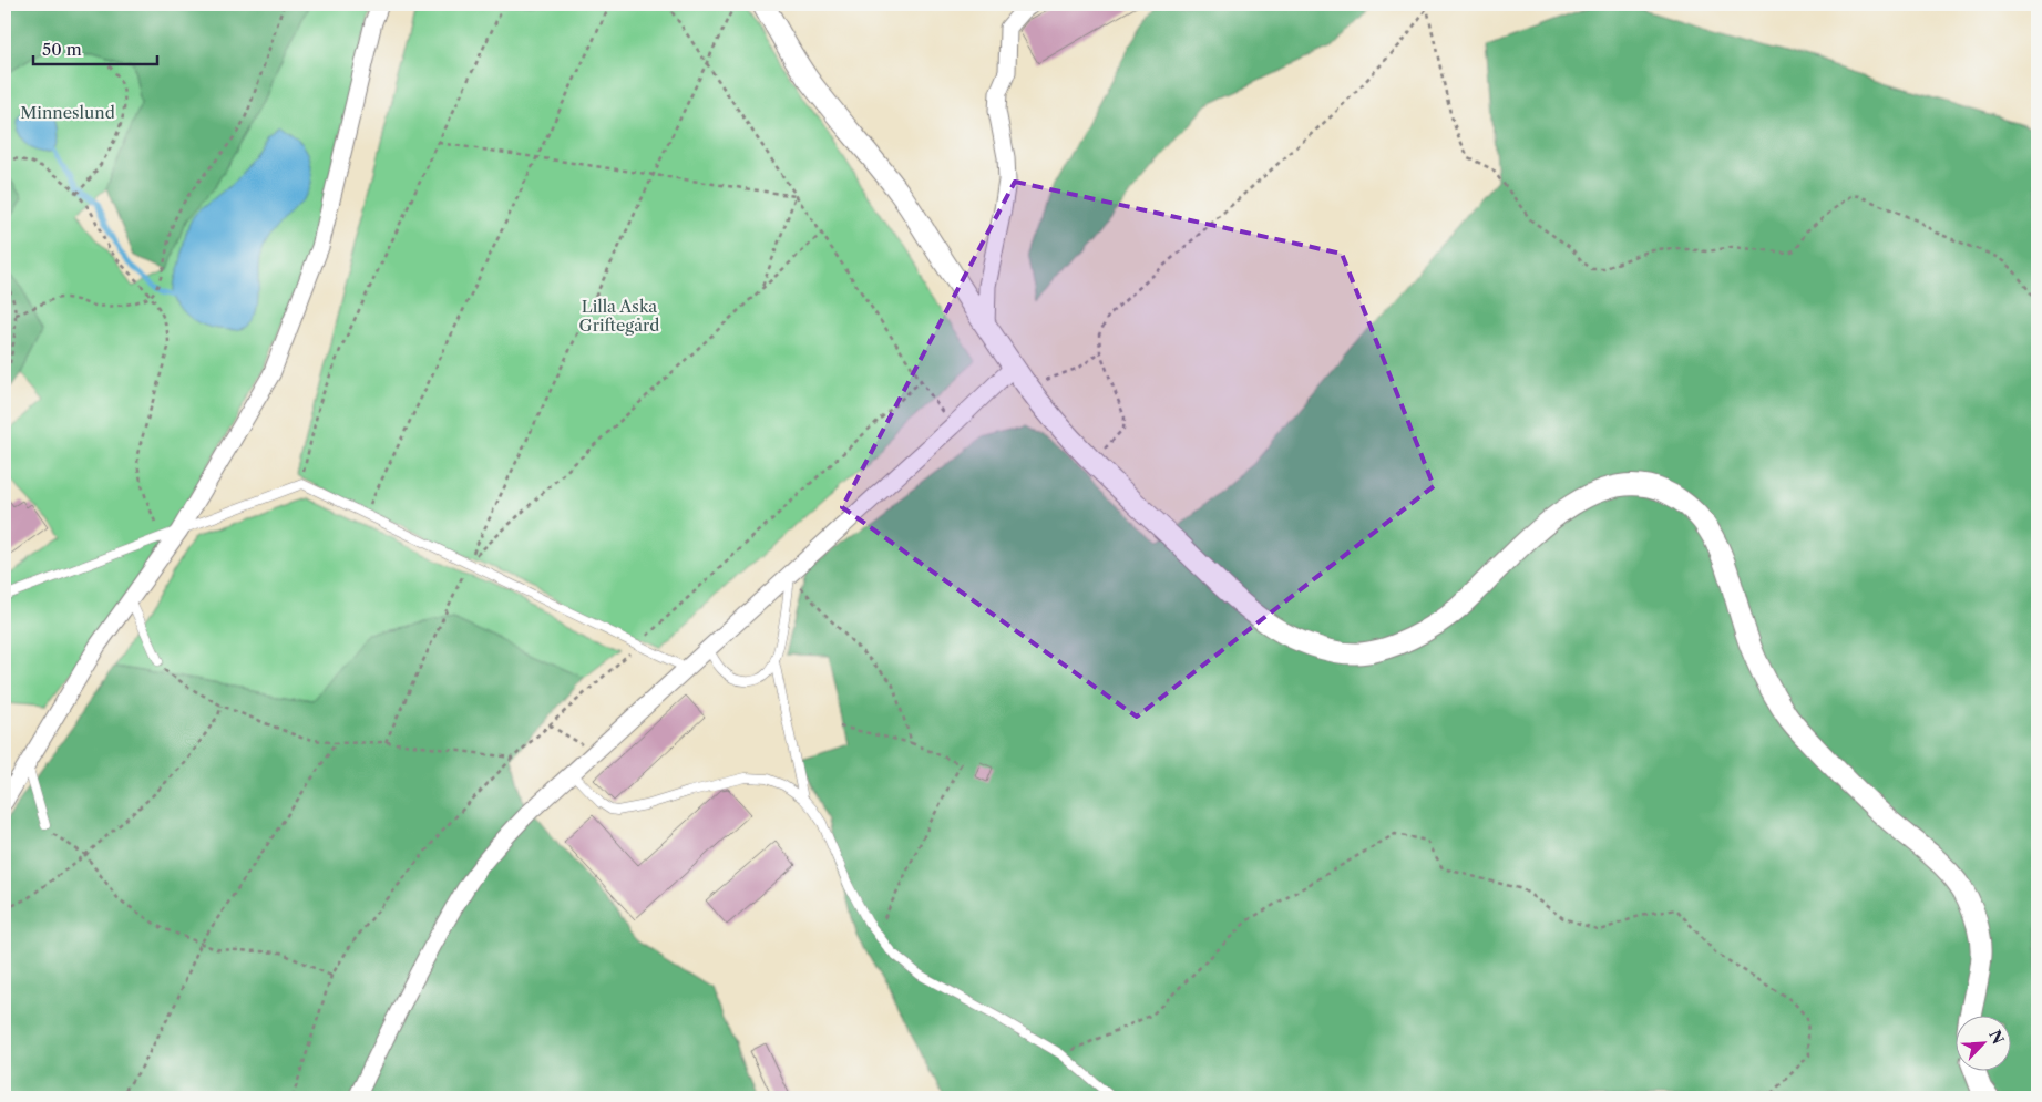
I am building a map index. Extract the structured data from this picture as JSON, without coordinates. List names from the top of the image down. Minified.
{"parks":["Minneslund","Lilla Aska Griftegård"],"scale_bar":"50 m","north":"top right"}
